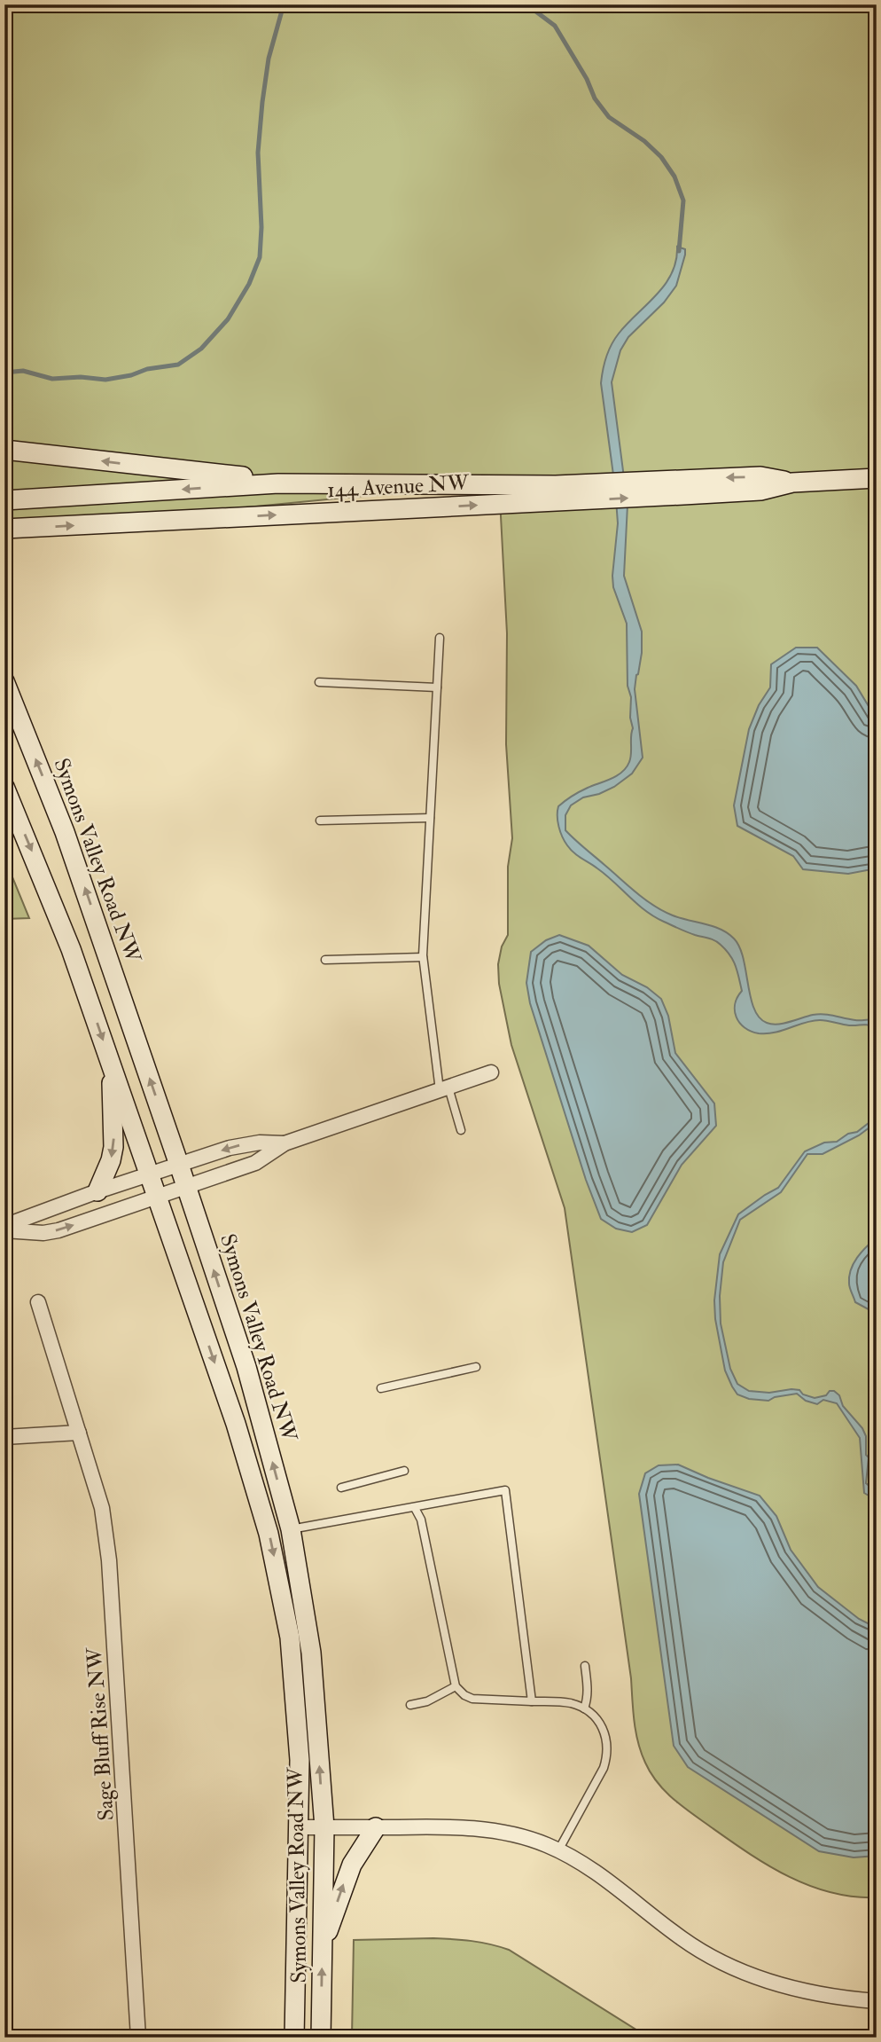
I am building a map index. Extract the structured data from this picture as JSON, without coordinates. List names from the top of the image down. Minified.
{"streets":{"main road":["144 Avenue NW","Symons Valley Road NW"],"street":["Sage Bluff Rise NW"]}}
